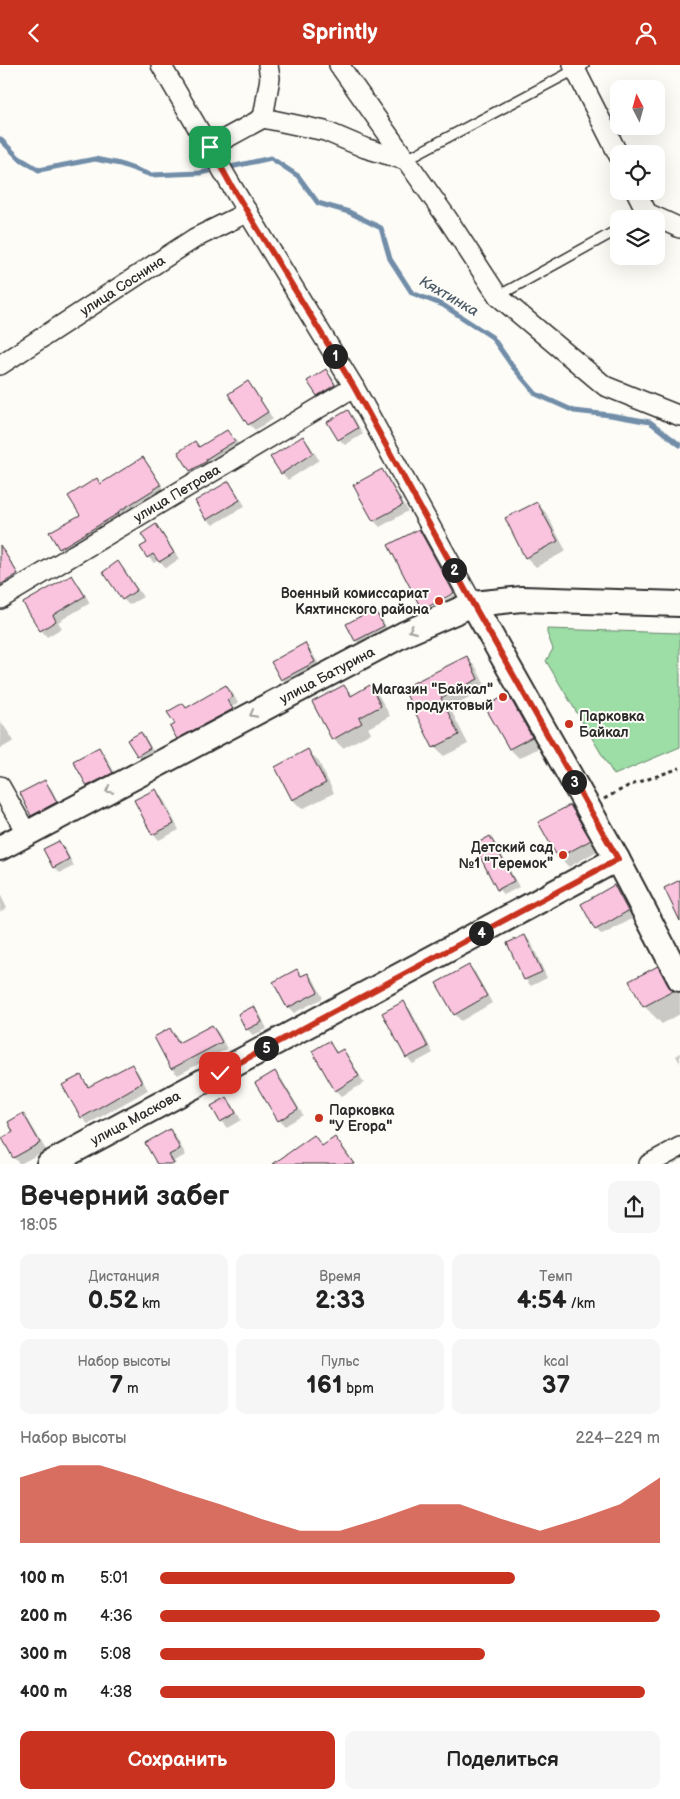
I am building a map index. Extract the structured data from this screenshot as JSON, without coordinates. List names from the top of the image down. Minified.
{"streets":{"street":["улица Соснина","улица Петрова","улица Батурина","улица Маскова"]},"one_way":["улица Батурина"],"water":["Кяхтинка"],"places":["Военный комиссариат Кяхтинского района","Магазин \"Байкал\" продуктовый","Парковка Байкал","Детский сад №1 \"Теремок\"","Парковка \"У Егора\""],"north":"top","page":{"header":"Sprintly","pins":["1","2","3","4","5"],"heading":["Вечерний забег","18:05"],"stats":[["Дистанция","0.52 km"],["Время","2:33"],["Темп","4:54 /km"],["Набор высоты","7 m"],["Пульс","161 bpm"],["kcal","37"]],"chart":["Набор высоты","224–229 m"],"list":[{"name":"100 m","note":"5:01"},{"name":"200 m","note":"4:36"},{"name":"300 m","note":"5:08"},{"name":"400 m","note":"4:38"}],"buttons":["Сохранить","Поделиться"]}}
